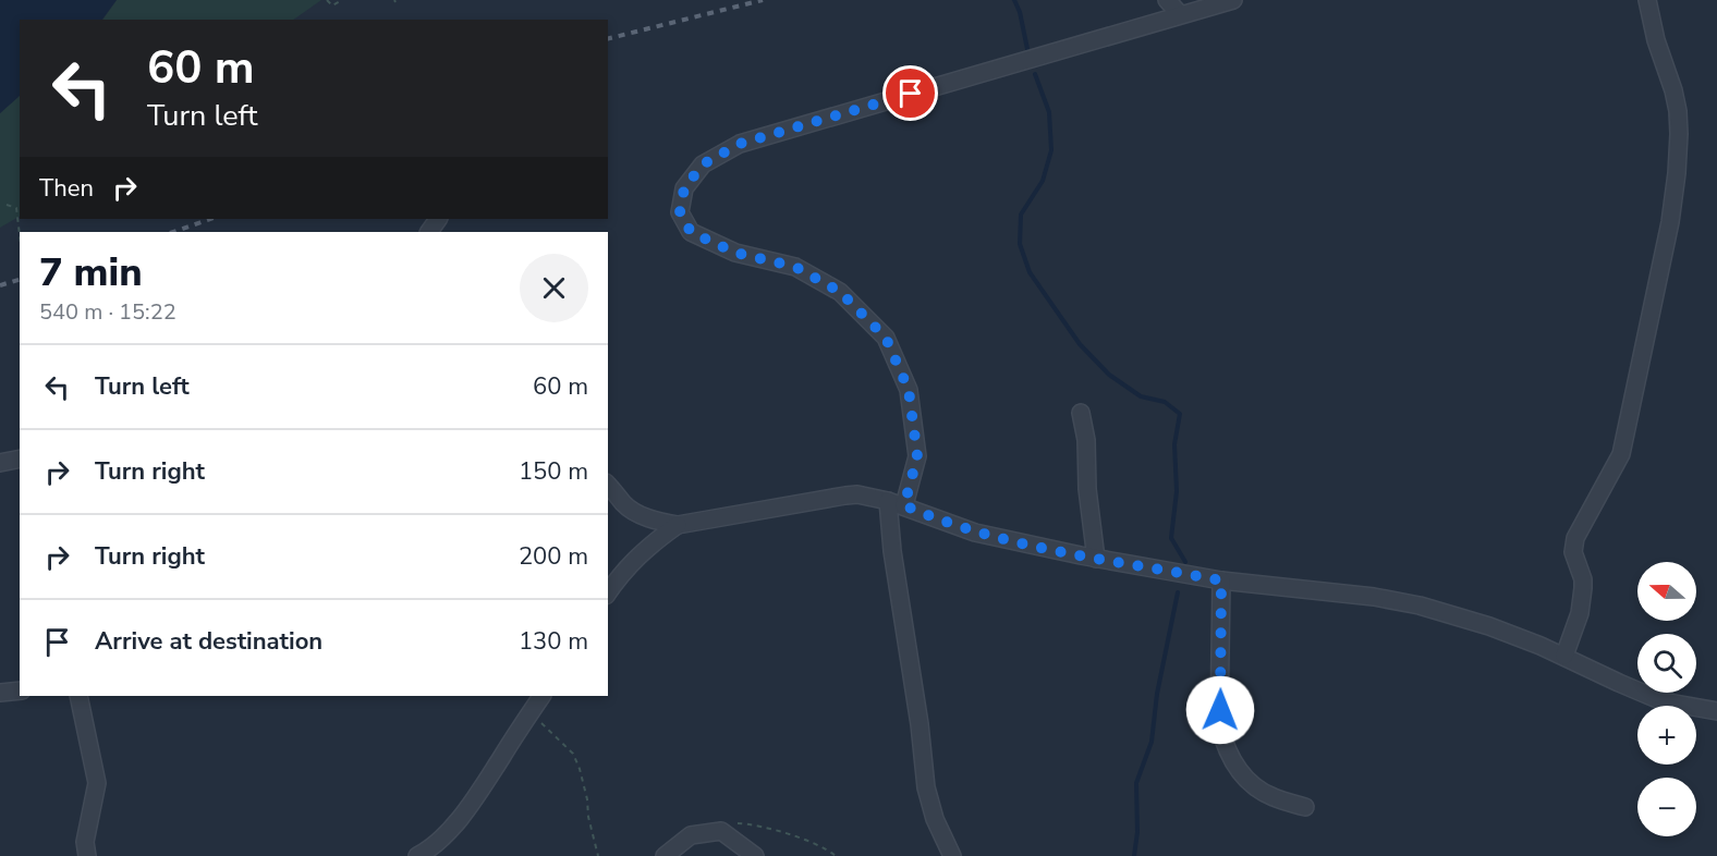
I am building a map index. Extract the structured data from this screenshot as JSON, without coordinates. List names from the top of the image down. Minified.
{"north":"left","page":{"turn":["60 m","Turn left"],"then":"Then","heading":["7 min","540 m · 15:22"],"list":[{"name":"Turn left","value":"60 m"},{"name":"Turn right","value":"150 m"},{"name":"Turn right","value":"200 m"},{"name":"Arrive at destination","value":"130 m"}],"map_buttons":["+","−"]}}
